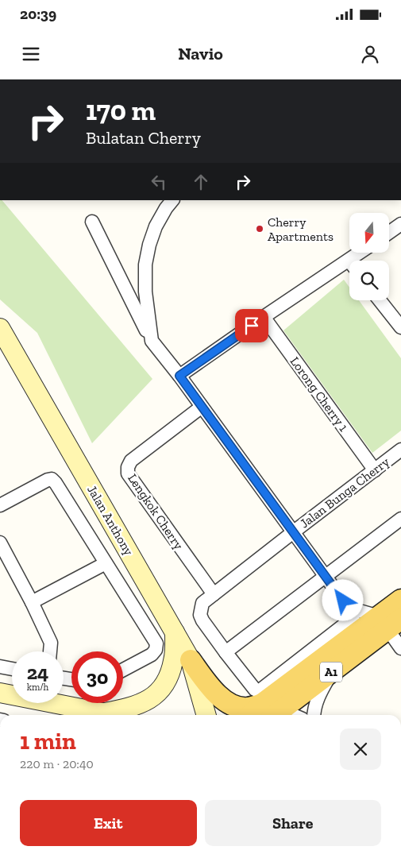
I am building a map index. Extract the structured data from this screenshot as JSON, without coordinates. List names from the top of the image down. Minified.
{"streets":{"main road":["Jalan Anthony","A1"],"street":["Lorong Cherry 1","Jalan Bunga Cherry","Lengkok Cherry"]},"crossings":[["Lorong Cherry 1","Jalan Bunga Cherry"],["Jalan Bunga Cherry","Lengkok Cherry"],["Jalan Bunga Cherry","A1"]],"places":["Cherry Apartments"],"north":"bottom","page":{"status":"20:39","header":"Navio","turn":["170 m","Bulatan Cherry"],"speed":"24 km/h","limit":"30","heading":["1 min","220 m · 20:40"],"buttons":["Exit","Share"]}}
